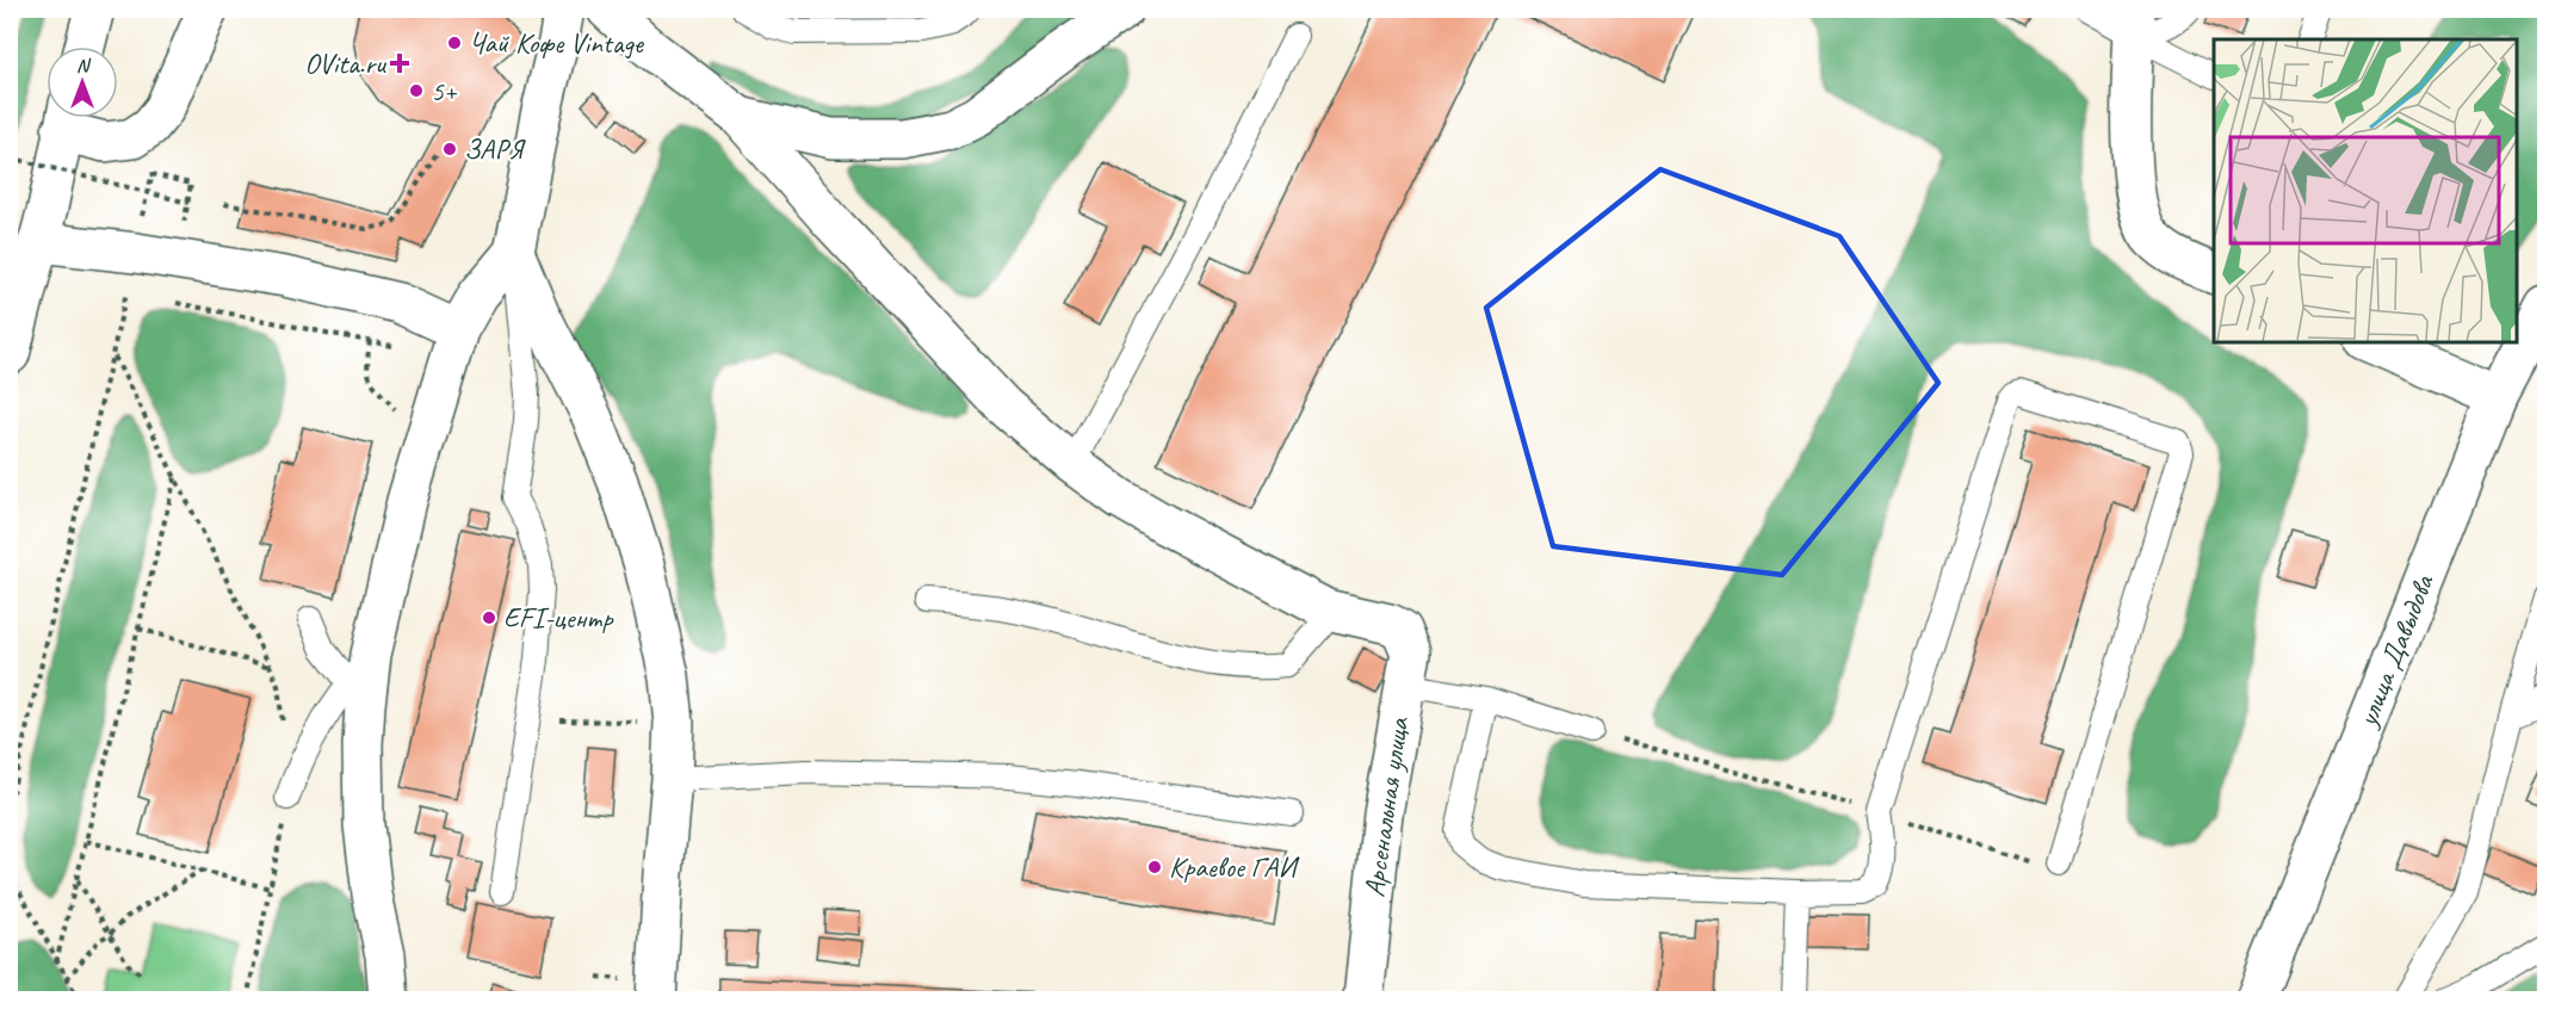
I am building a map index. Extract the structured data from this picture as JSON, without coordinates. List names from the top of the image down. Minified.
{"streets":{"main road":["улица Давыдова","Арсенальная улица"]},"places":{"other":["Чай Кофе Vintage","5+","ЗАРЯ","EFI-центр","Краевое ГАИ"],"health":["OVita.ru"]},"north":"top"}
